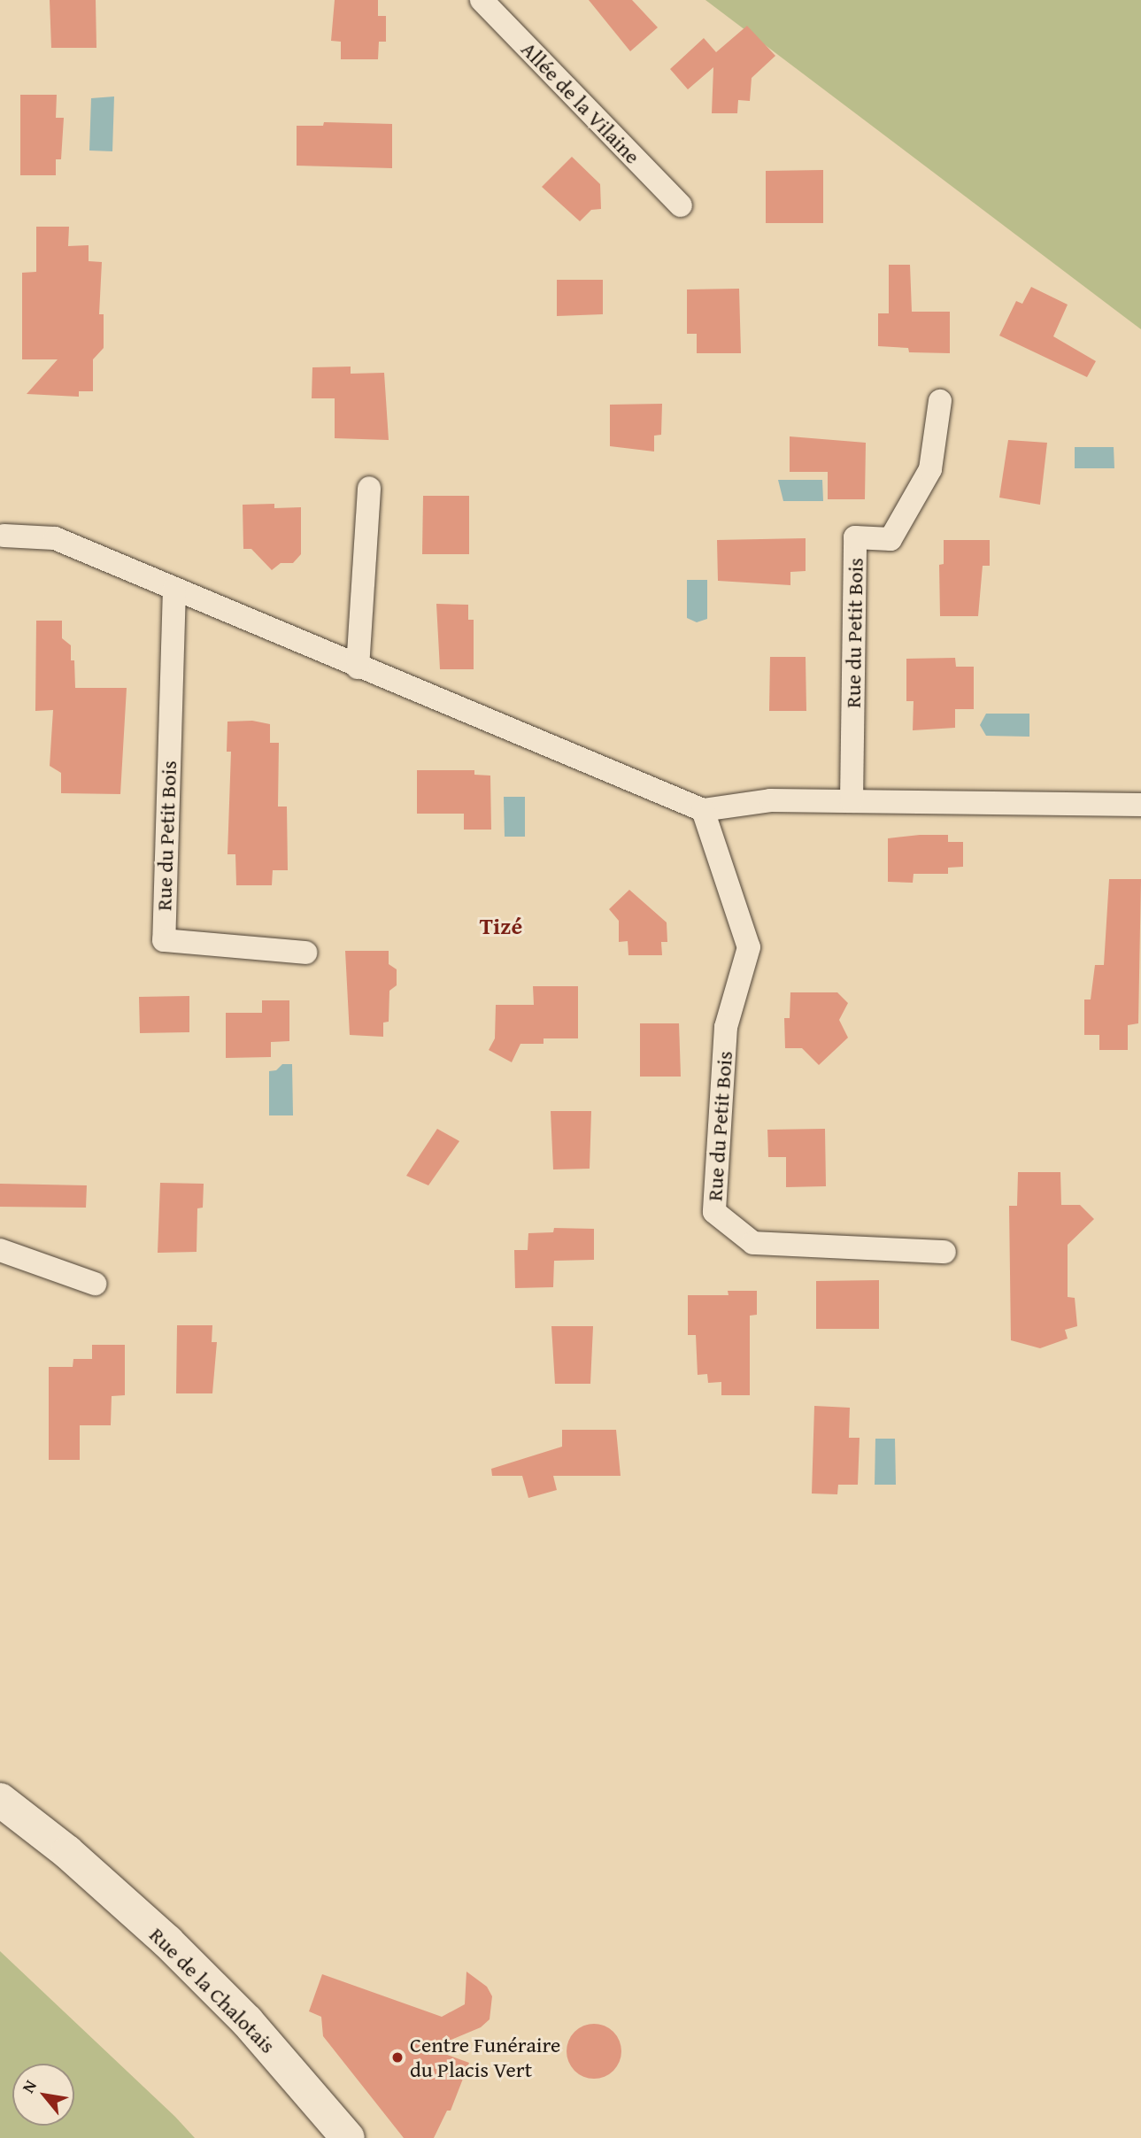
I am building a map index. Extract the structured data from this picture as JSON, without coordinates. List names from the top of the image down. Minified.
{"streets":{"main road":["Rue de la Chalotais"],"street":["Allée de la Vilaine","Rue du Petit Bois"]},"districts":["Tizé"],"places":["Centre Funéraire du Placis Vert"],"north":"top left"}
